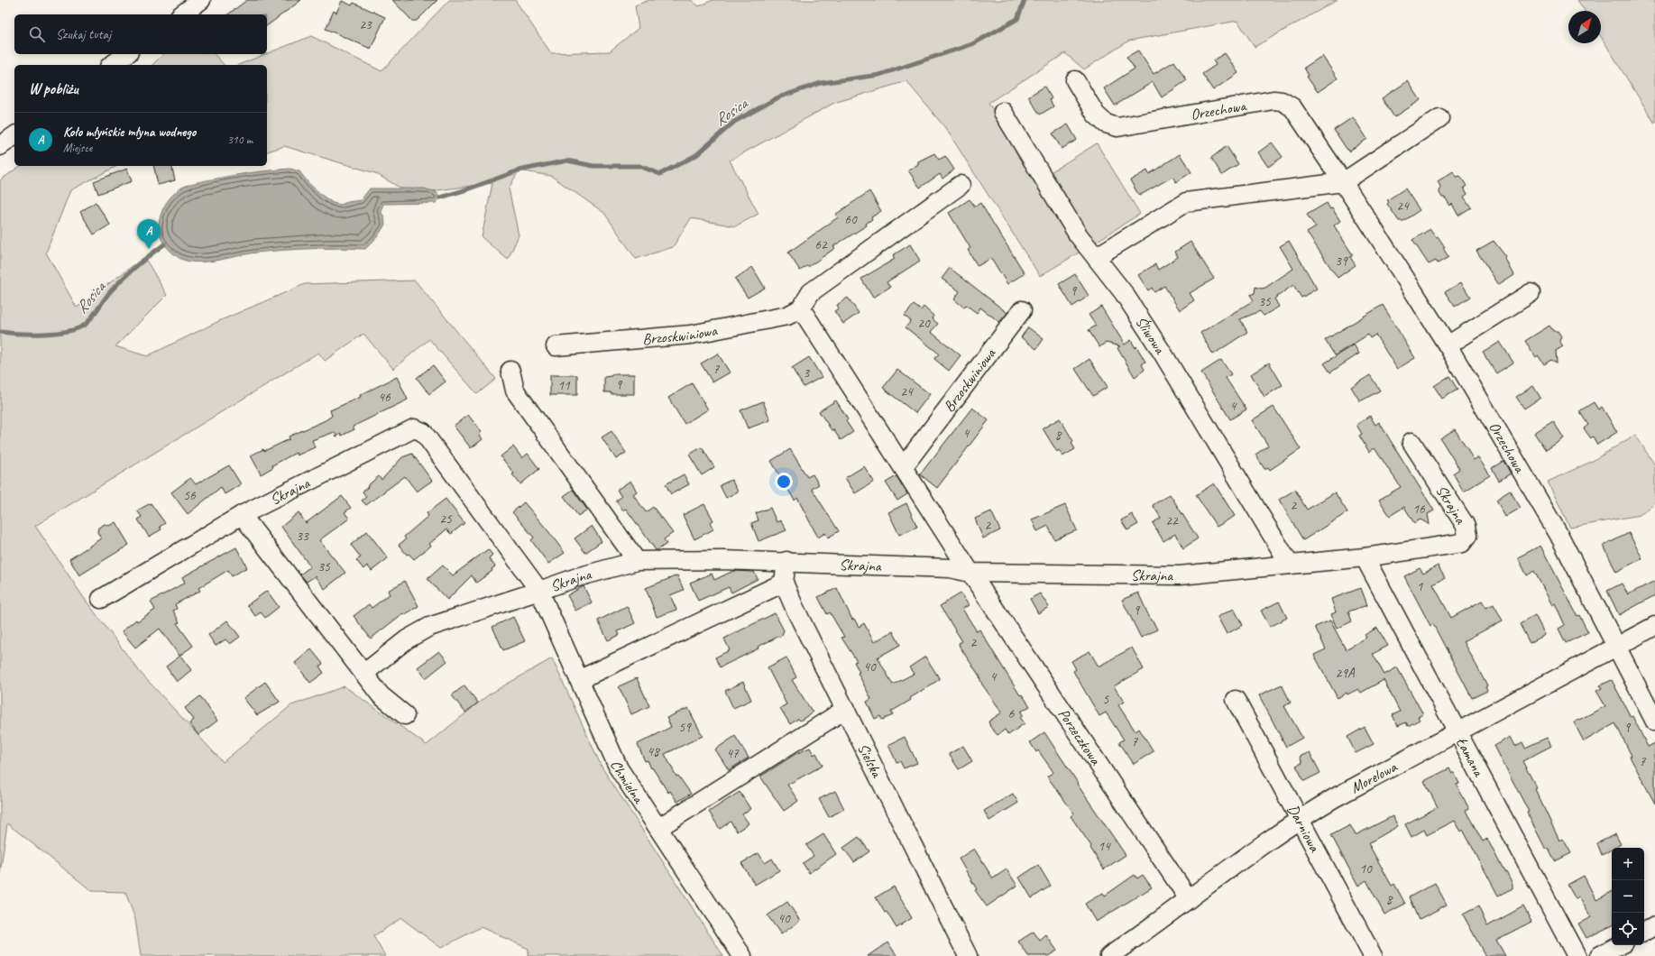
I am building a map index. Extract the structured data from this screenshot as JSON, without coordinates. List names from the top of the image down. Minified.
{"streets":{"street":["Orzechowa","Brzoskwiniowa","Śliwowa","Skrajna","Porzeczkowa","Łamana","Sielska","Morelowa","Chmielna","Darniowa"]},"crossings":[["Orzechowa","Morelowa"],["Śliwowa","Skrajna"],["Skrajna","Porzeczkowa"],["Skrajna","Łamana"],["Skrajna","Chmielna"],["Porzeczkowa","Morelowa"],["Łamana","Morelowa"],["Morelowa","Darniowa"]],"water":["Rosica"],"house_numbers":["23","24","60","62","39","9","35","20","7","3","9","11","24","46","4","4","8","56","2","16","25","22","2","33","35","1","9","2","40","29A","4","5","6","59","9","7","48","47","7","14","10","8","40"],"north":"top right","page":{"search":"Szukaj tutaj","heading":"W pobliżu","list":[{"mark":"A","name":"Koło młyńskie młyna wodnego","note":"Miejsce","value":"310 m"}],"pins":"A","map_buttons":["+","−"]}}
